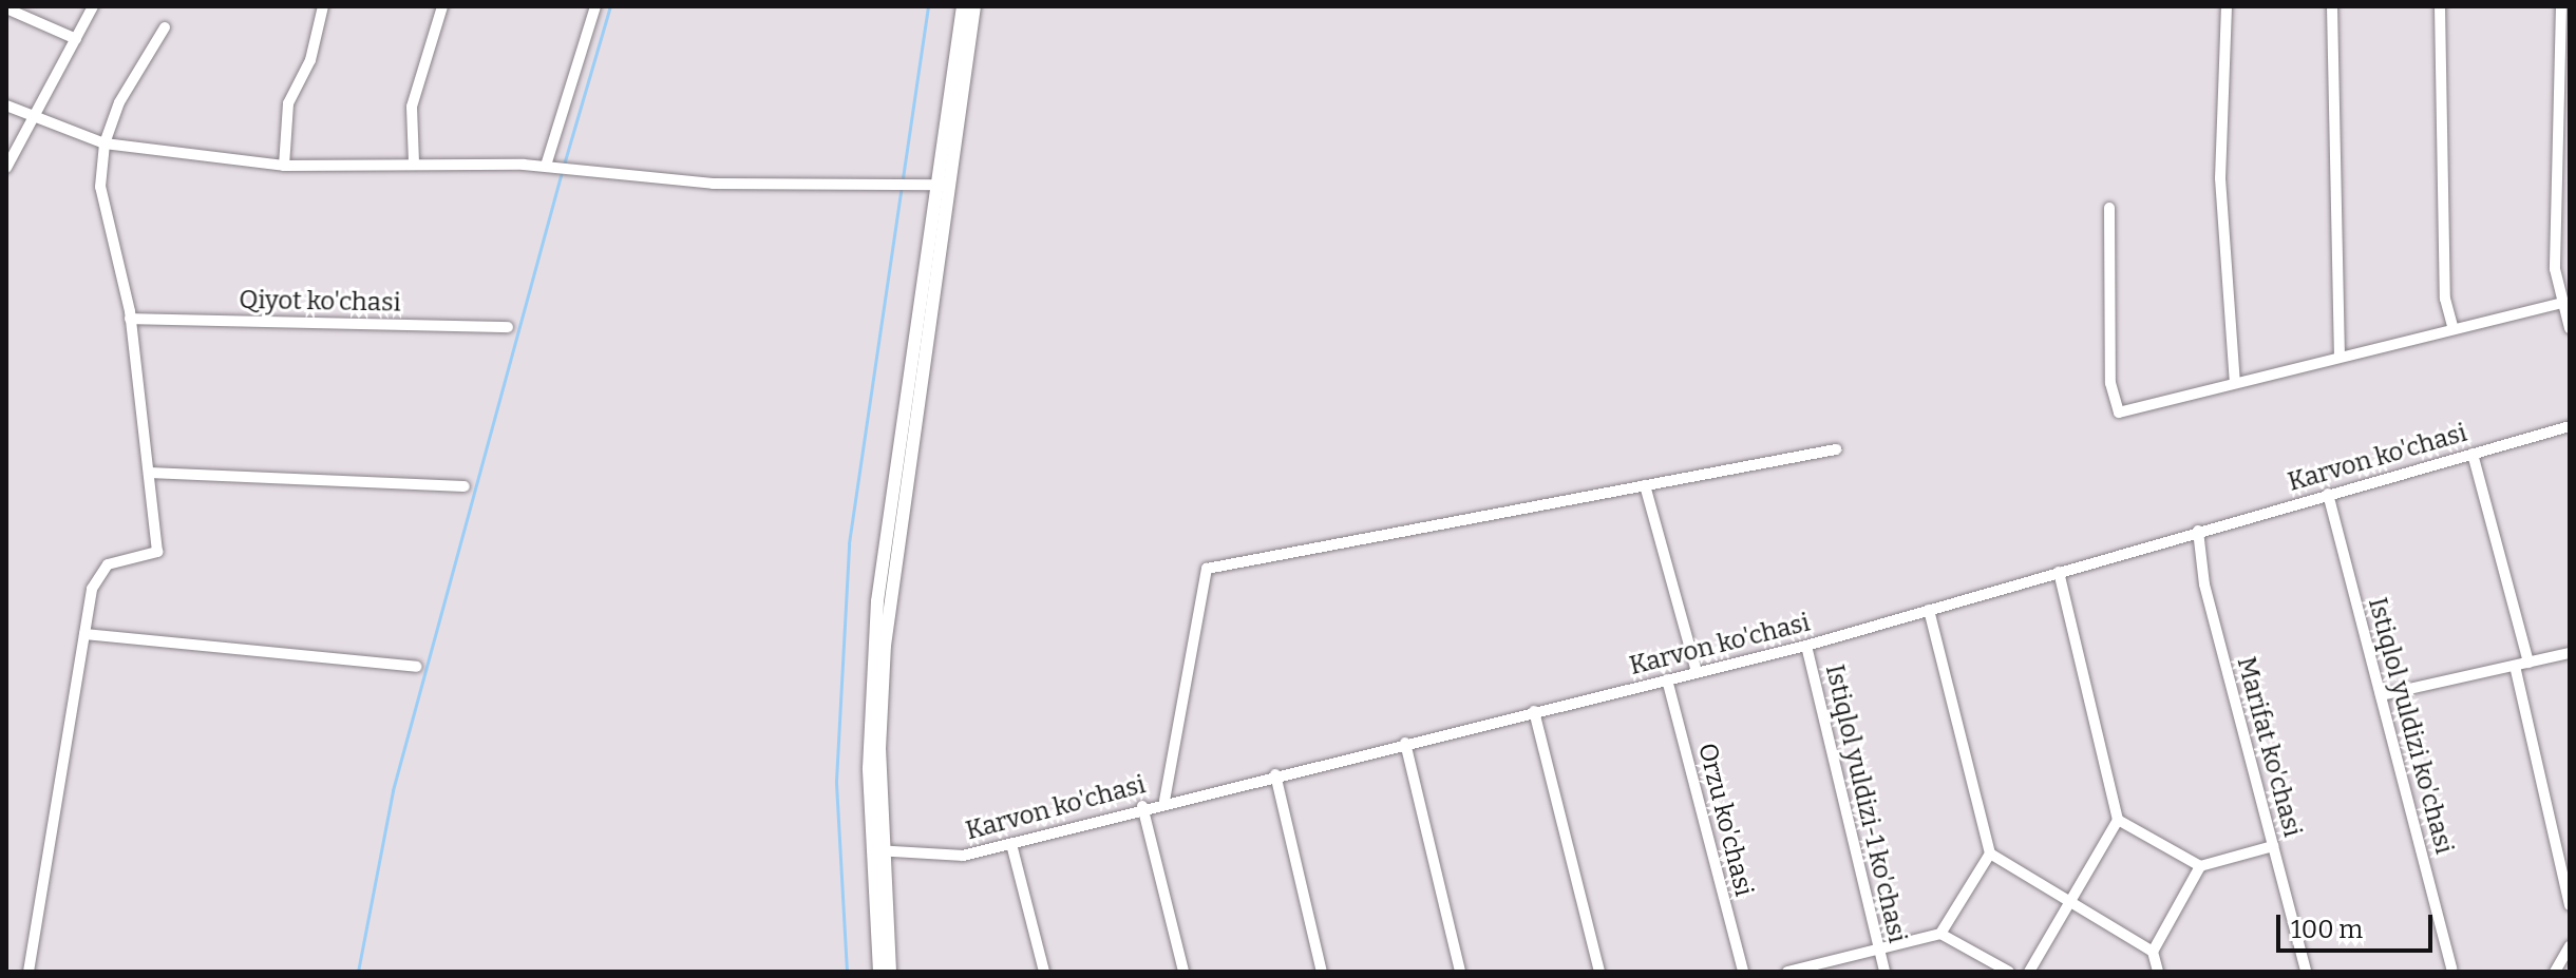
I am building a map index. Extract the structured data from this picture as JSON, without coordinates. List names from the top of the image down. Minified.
{"streets":{"street":["Qiyot ko'chasi","Karvon ko'chasi","Istiqlol yuldizi ko'chasi","Marifat ko'chasi","Istiqlol yuldizi-1 ko'chasi","Orzu ko'chasi"]},"crossings":[["Karvon ko'chasi","Istiqlol yuldizi ko'chasi"],["Karvon ko'chasi","Marifat ko'chasi"],["Karvon ko'chasi","Istiqlol yuldizi-1 ko'chasi"],["Karvon ko'chasi","Orzu ko'chasi"]],"scale_bar":"100 m"}
